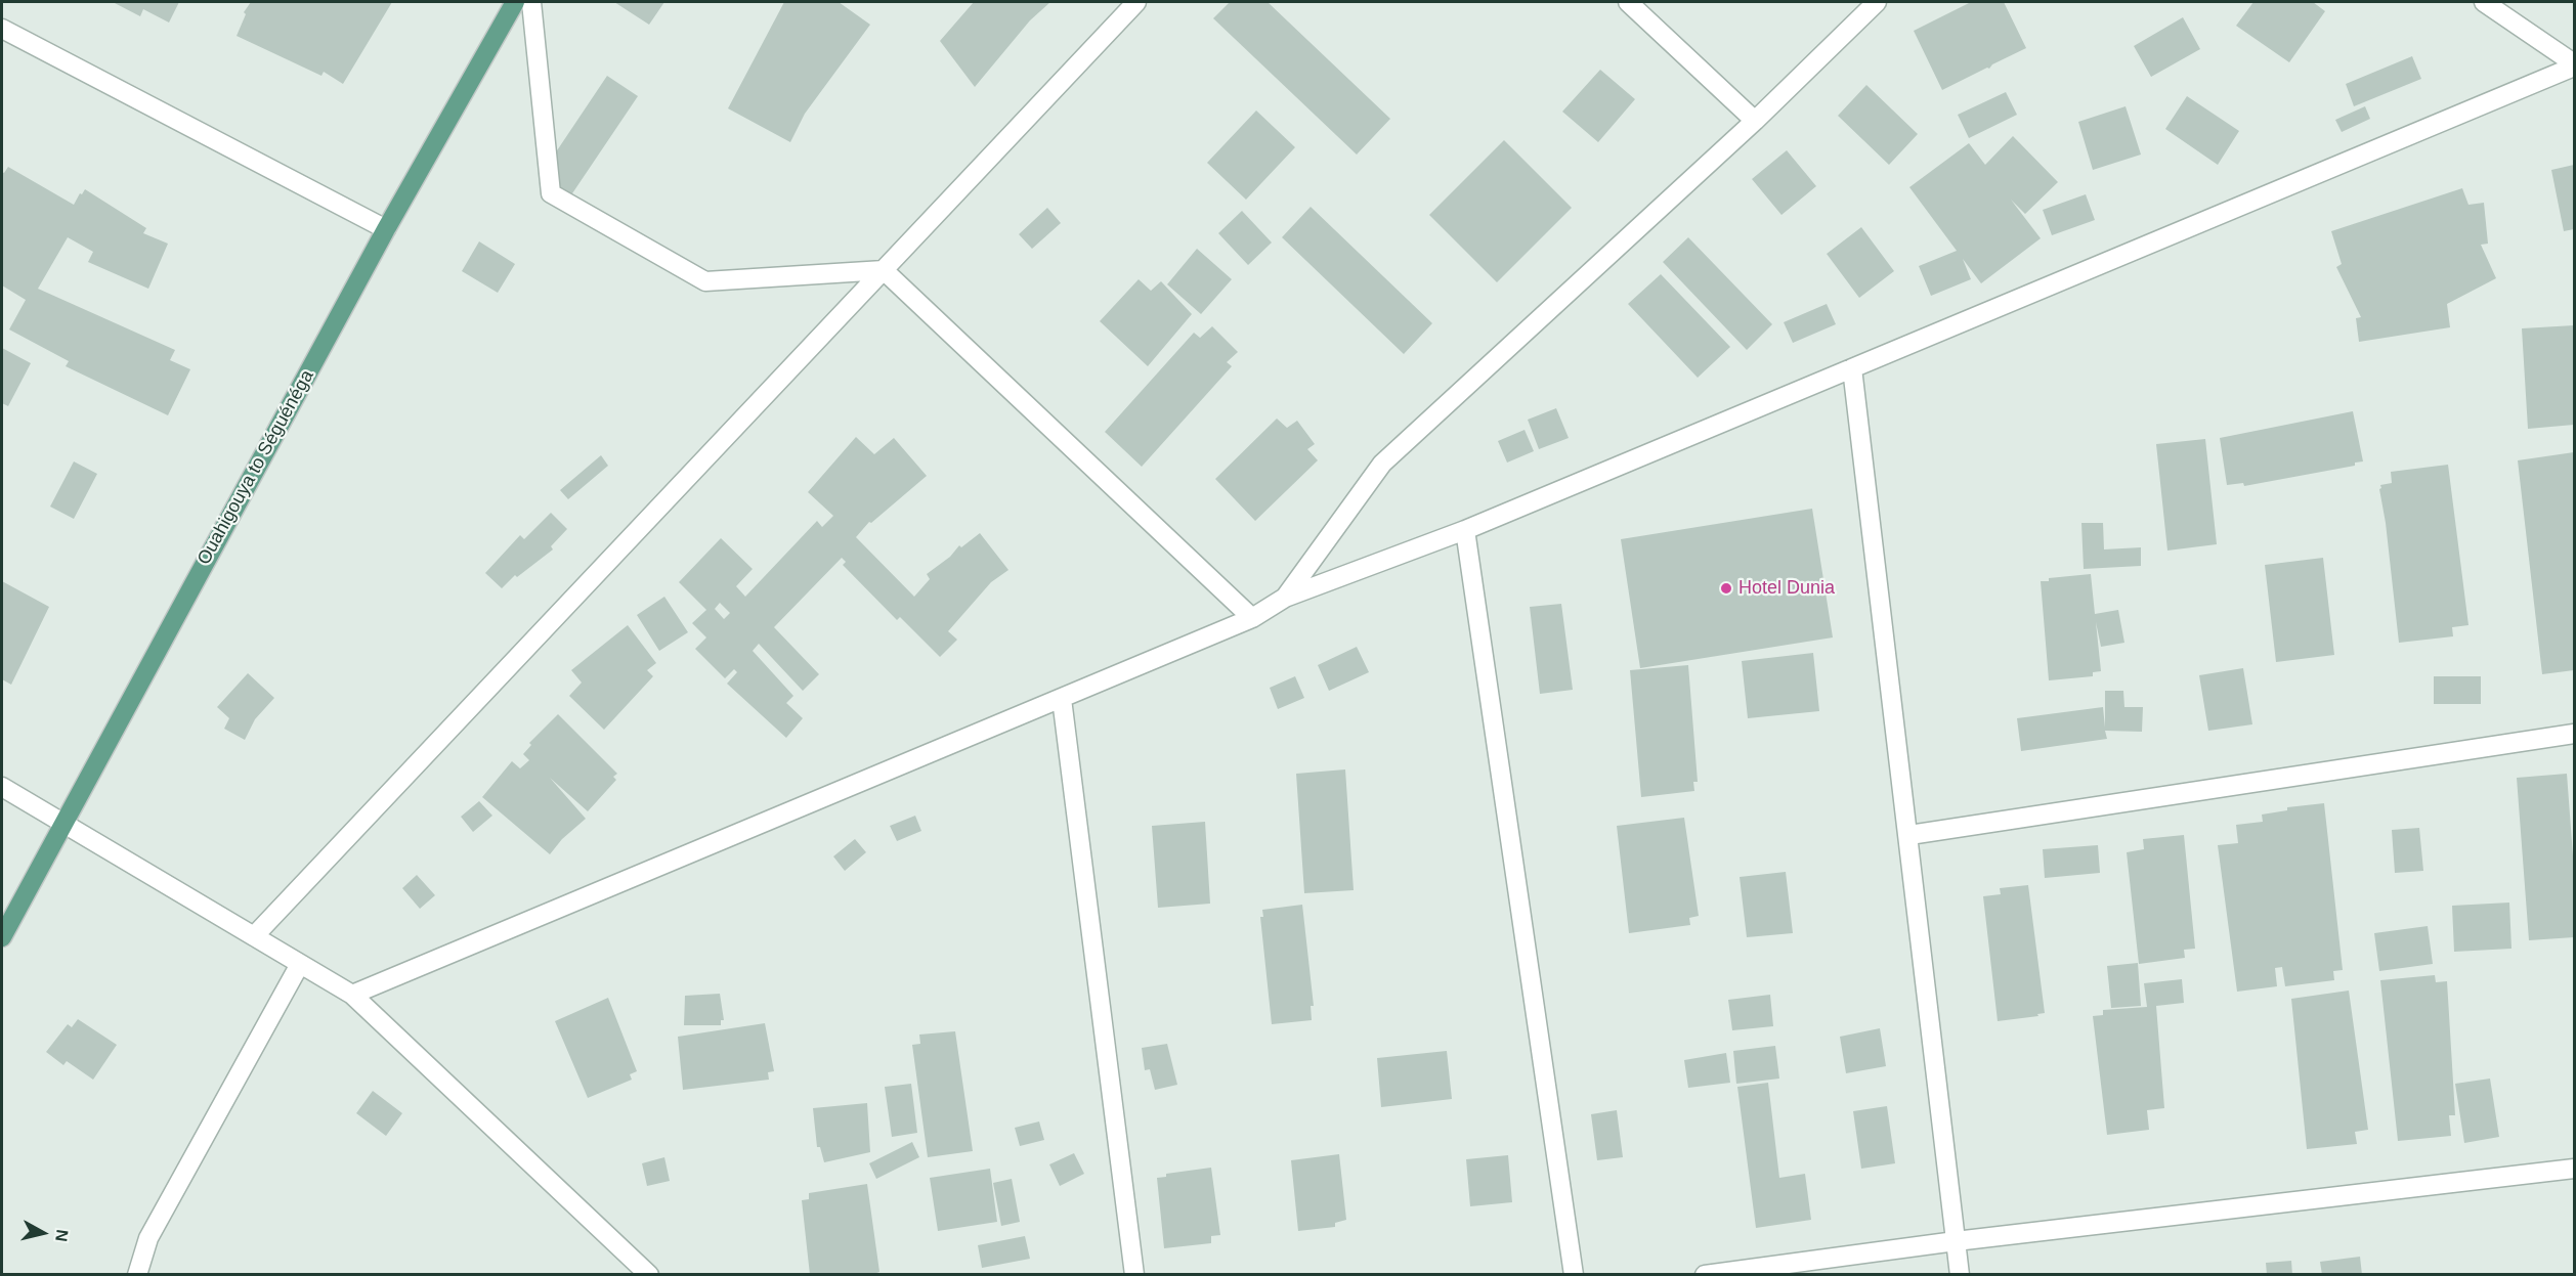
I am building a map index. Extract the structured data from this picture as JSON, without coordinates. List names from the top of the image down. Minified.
{"streets":{"main road":["Ouahigouya to Séguénéga"]},"places":["Hotel Dunia"],"north":"right"}
